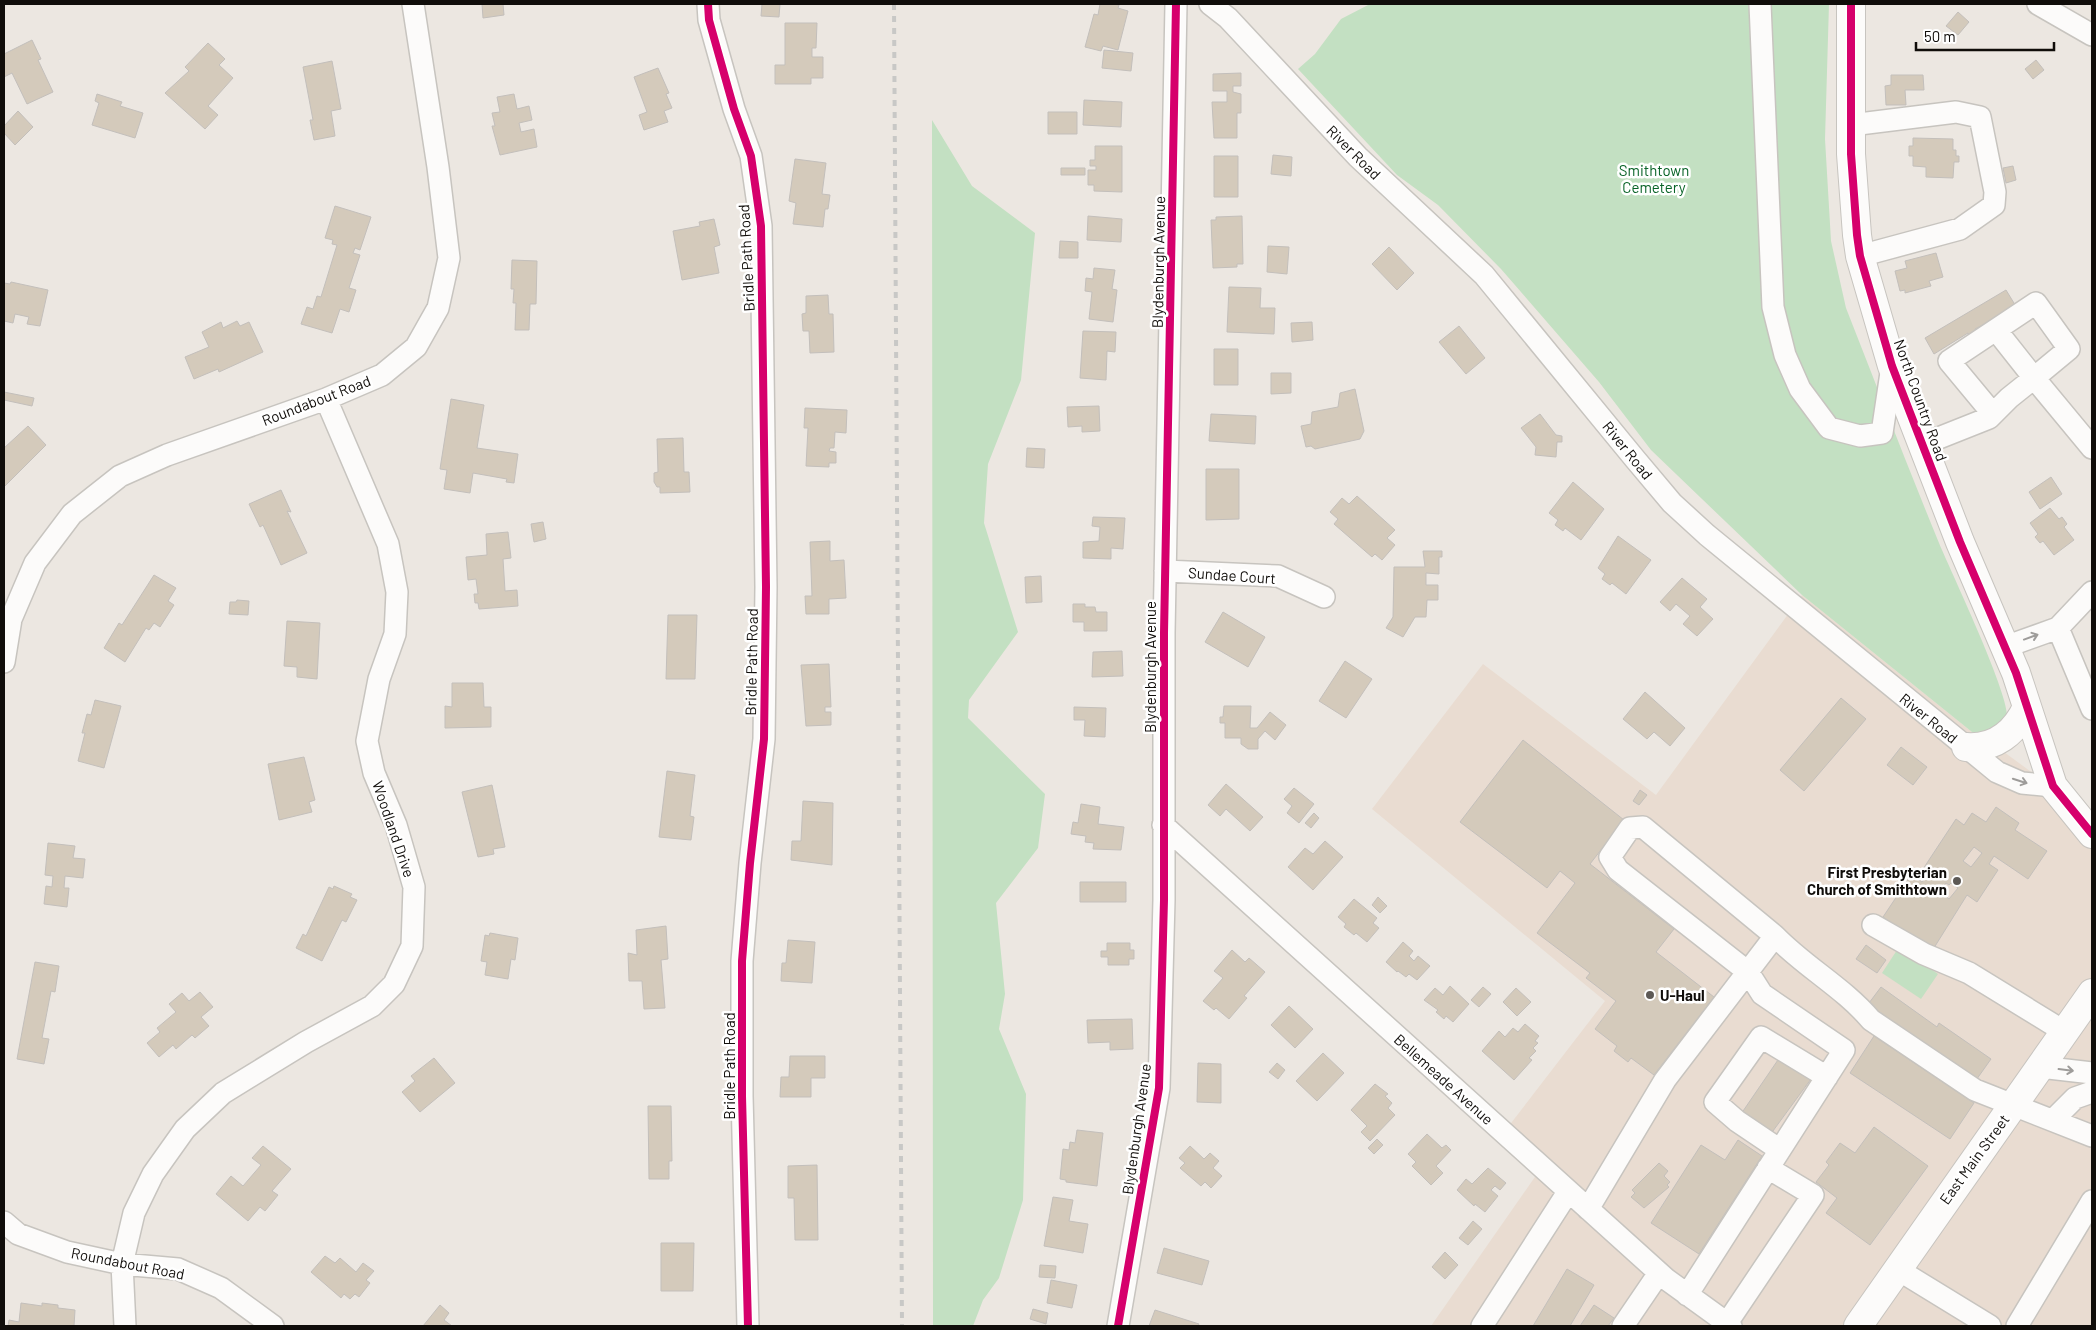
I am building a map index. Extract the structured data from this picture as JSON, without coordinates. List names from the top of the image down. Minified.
{"streets":{"main road":["North Country Road","East Main Street"],"street":["River Road","Bridle Path Road","Blydenburgh Avenue","Roundabout Road","Sundae Court","Woodland Drive","Bellemeade Avenue"]},"crossings":[["River Road","North Country Road"],["Blydenburgh Avenue","Sundae Court"],["Blydenburgh Avenue","Bellemeade Avenue"],["Roundabout Road","Woodland Drive"]],"parks":["Smithtown Cemetery"],"places":["First Presbyterian Church of Smithtown","U-Haul"],"scale_bar":"50 m"}
